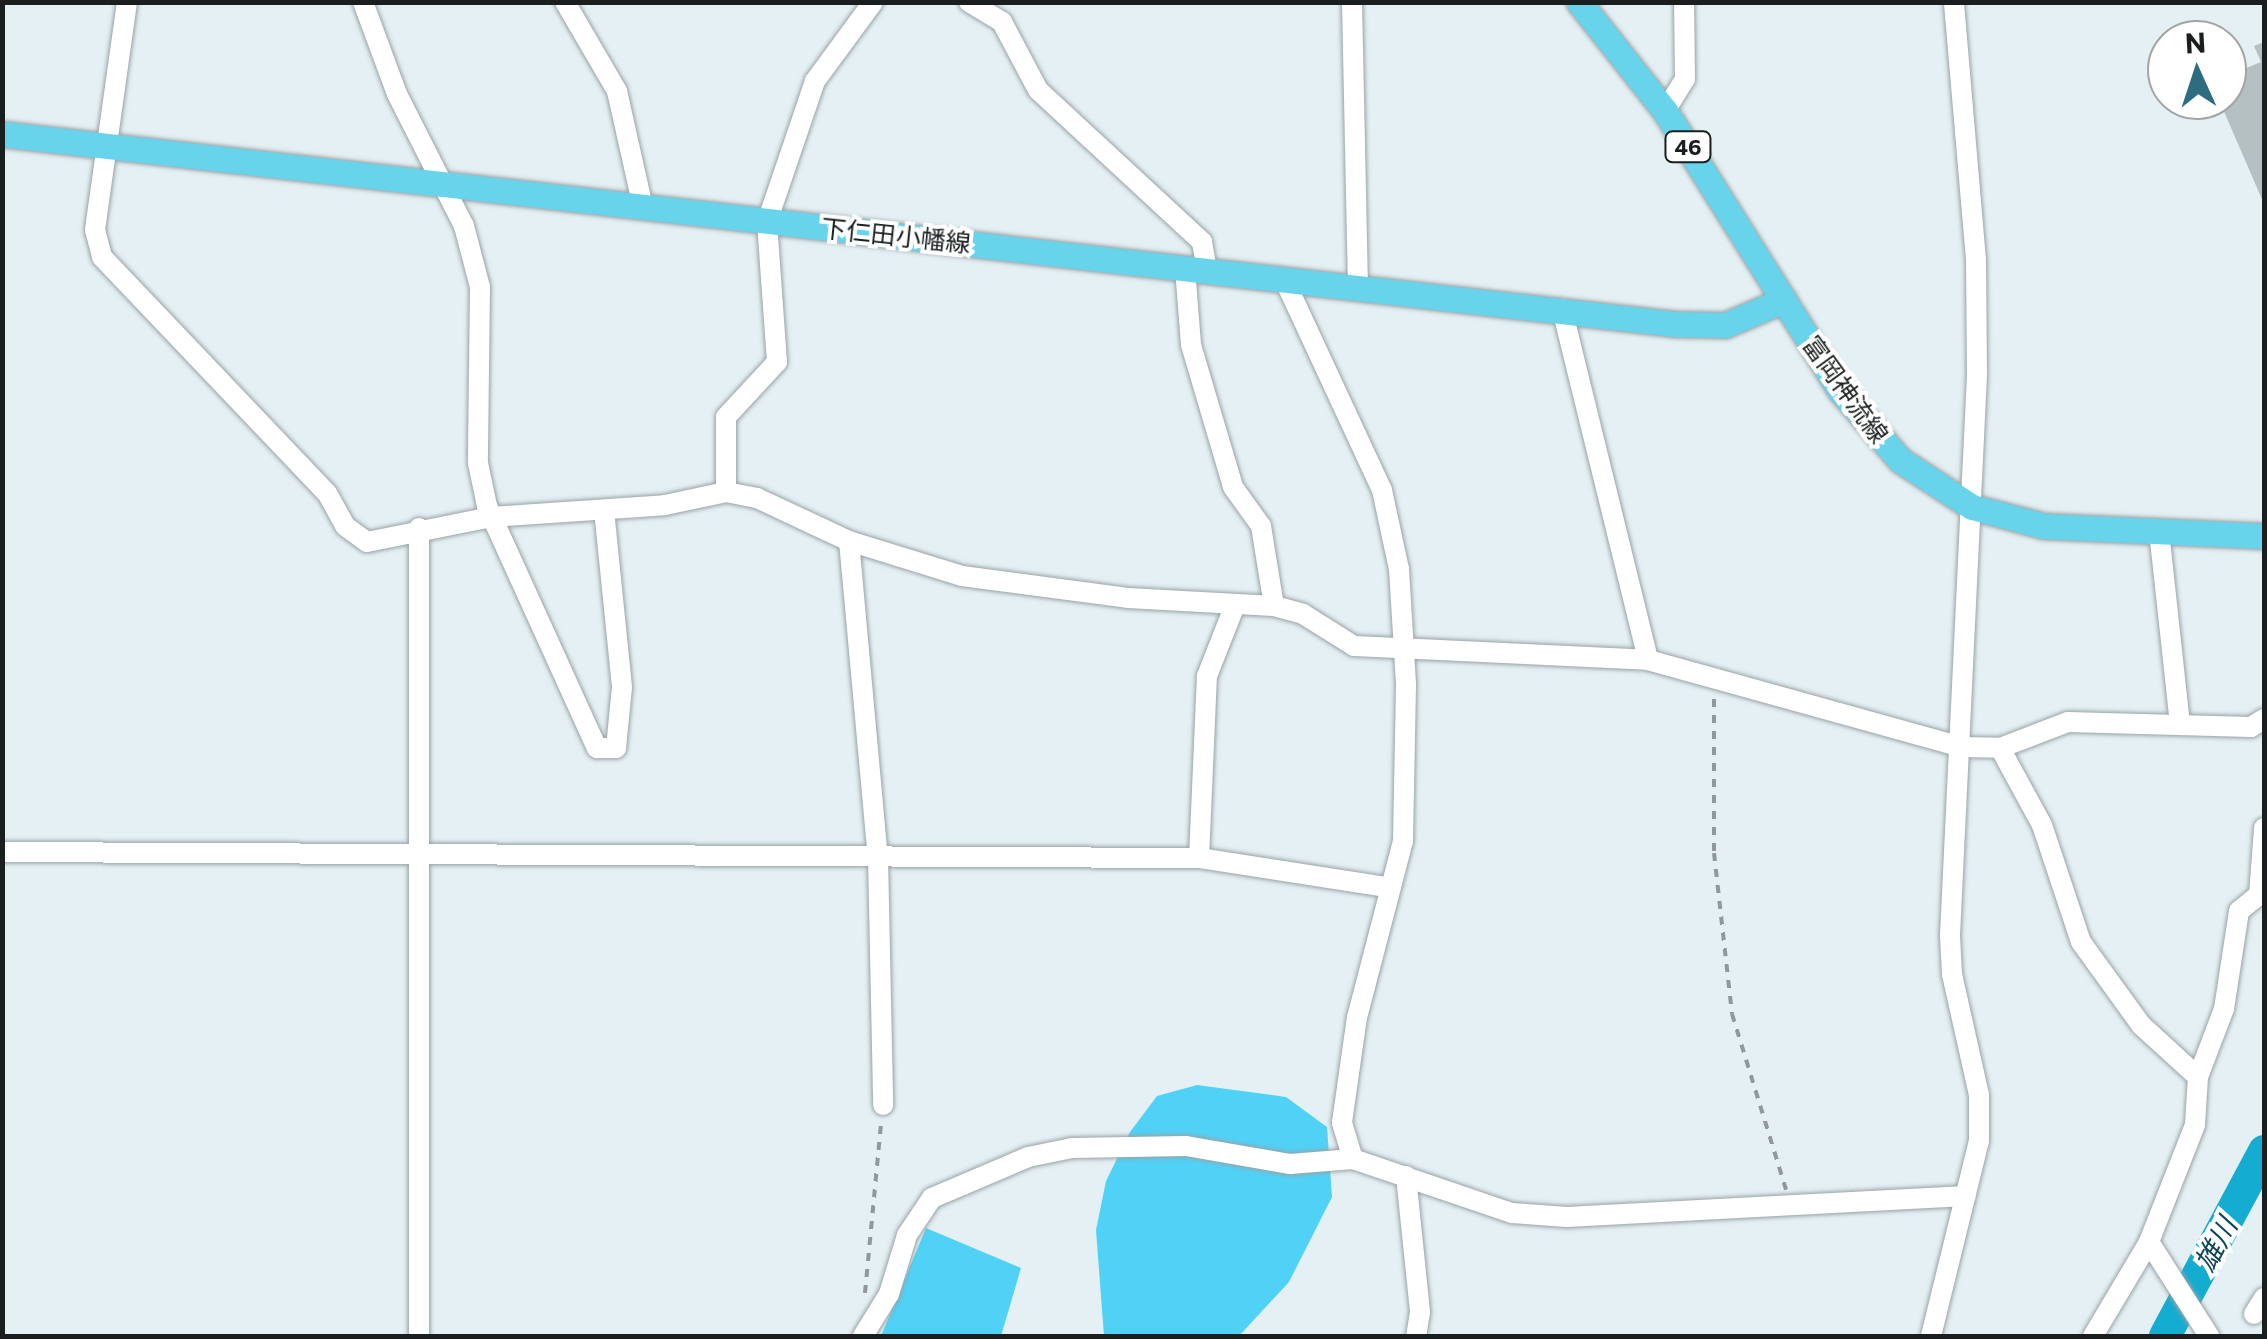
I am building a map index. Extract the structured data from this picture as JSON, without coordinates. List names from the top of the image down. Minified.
{"streets":{"main road":["46","下仁田小幡線","富岡神流線"]},"crossings":[["下仁田小幡線","富岡神流線"]],"water":["雄川"],"north":"top"}
